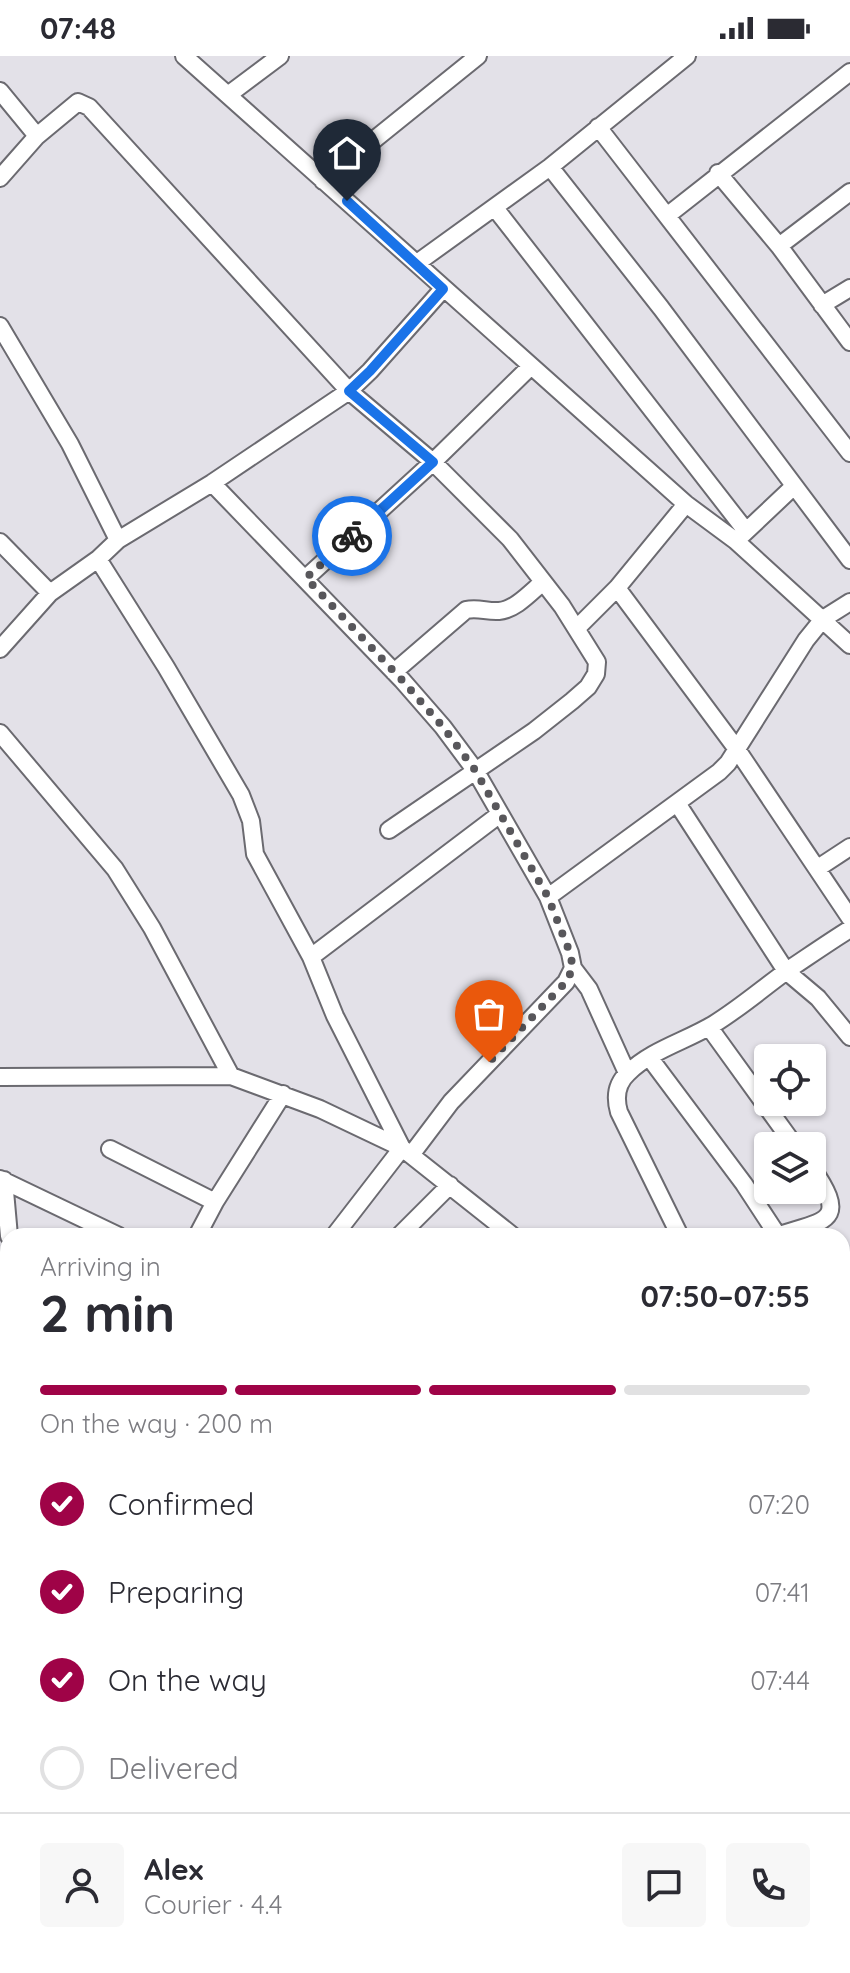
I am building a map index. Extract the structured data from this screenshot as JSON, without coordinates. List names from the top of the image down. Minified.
{"page":{"status":"07:48","heading":["2 min","Arriving in","07:50–07:55"],"panel":["Alex","Courier · 4.4"],"bar":"On the way · 200 m","list":[["Confirmed","07:20"],["Preparing","07:41"],["On the way","07:44"],"Delivered"]}}
